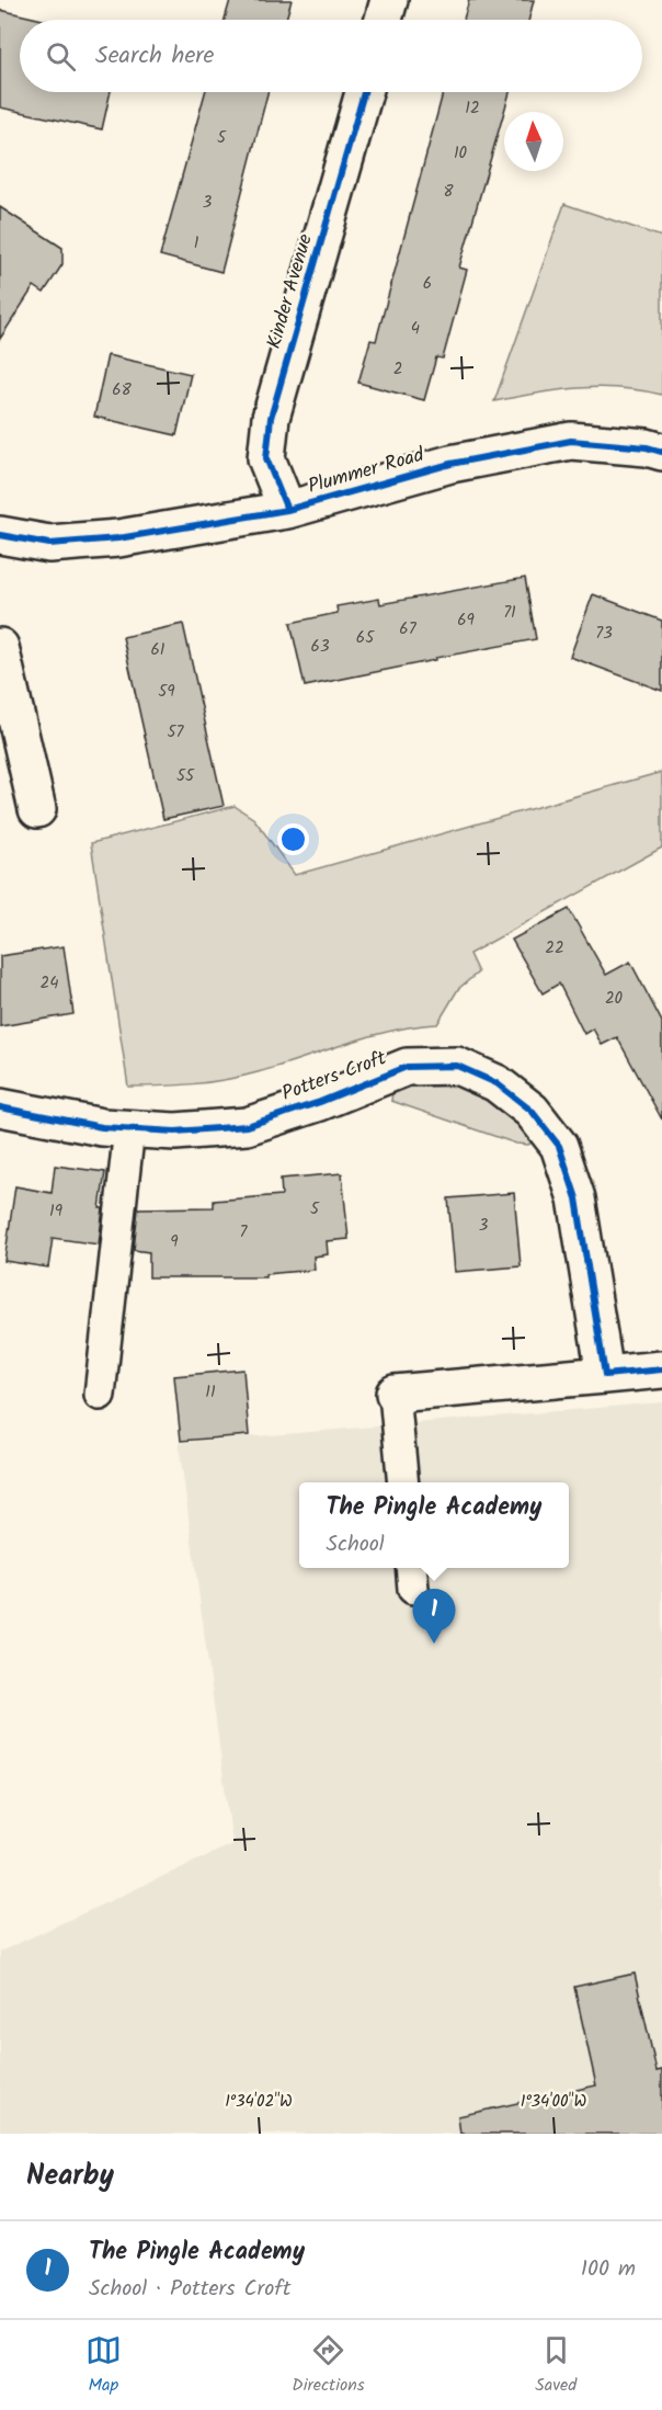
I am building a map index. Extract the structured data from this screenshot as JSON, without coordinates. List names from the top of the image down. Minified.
{"streets":{"street":["Kinder Avenue","Plummer Road","Potters Croft"]},"crossings":[["Kinder Avenue","Plummer Road"]],"house_numbers":["12","5","10","8","3","1","6","4","2","68","71","69","67","73","65","63","61","59","57","55","22","24","20","5","19","3","7","9","11"],"north":"top","page":{"search":"Search here","popup":["The Pingle Academy","School"],"pins":"1","heading":"Nearby","list":[{"mark":"1","name":"The Pingle Academy","note":"School · Potters Croft","value":"100 m"}],"nav":["Map","Directions","Saved"]},"coordinates":["1°34'02\"W","1°34'00\"W"]}
